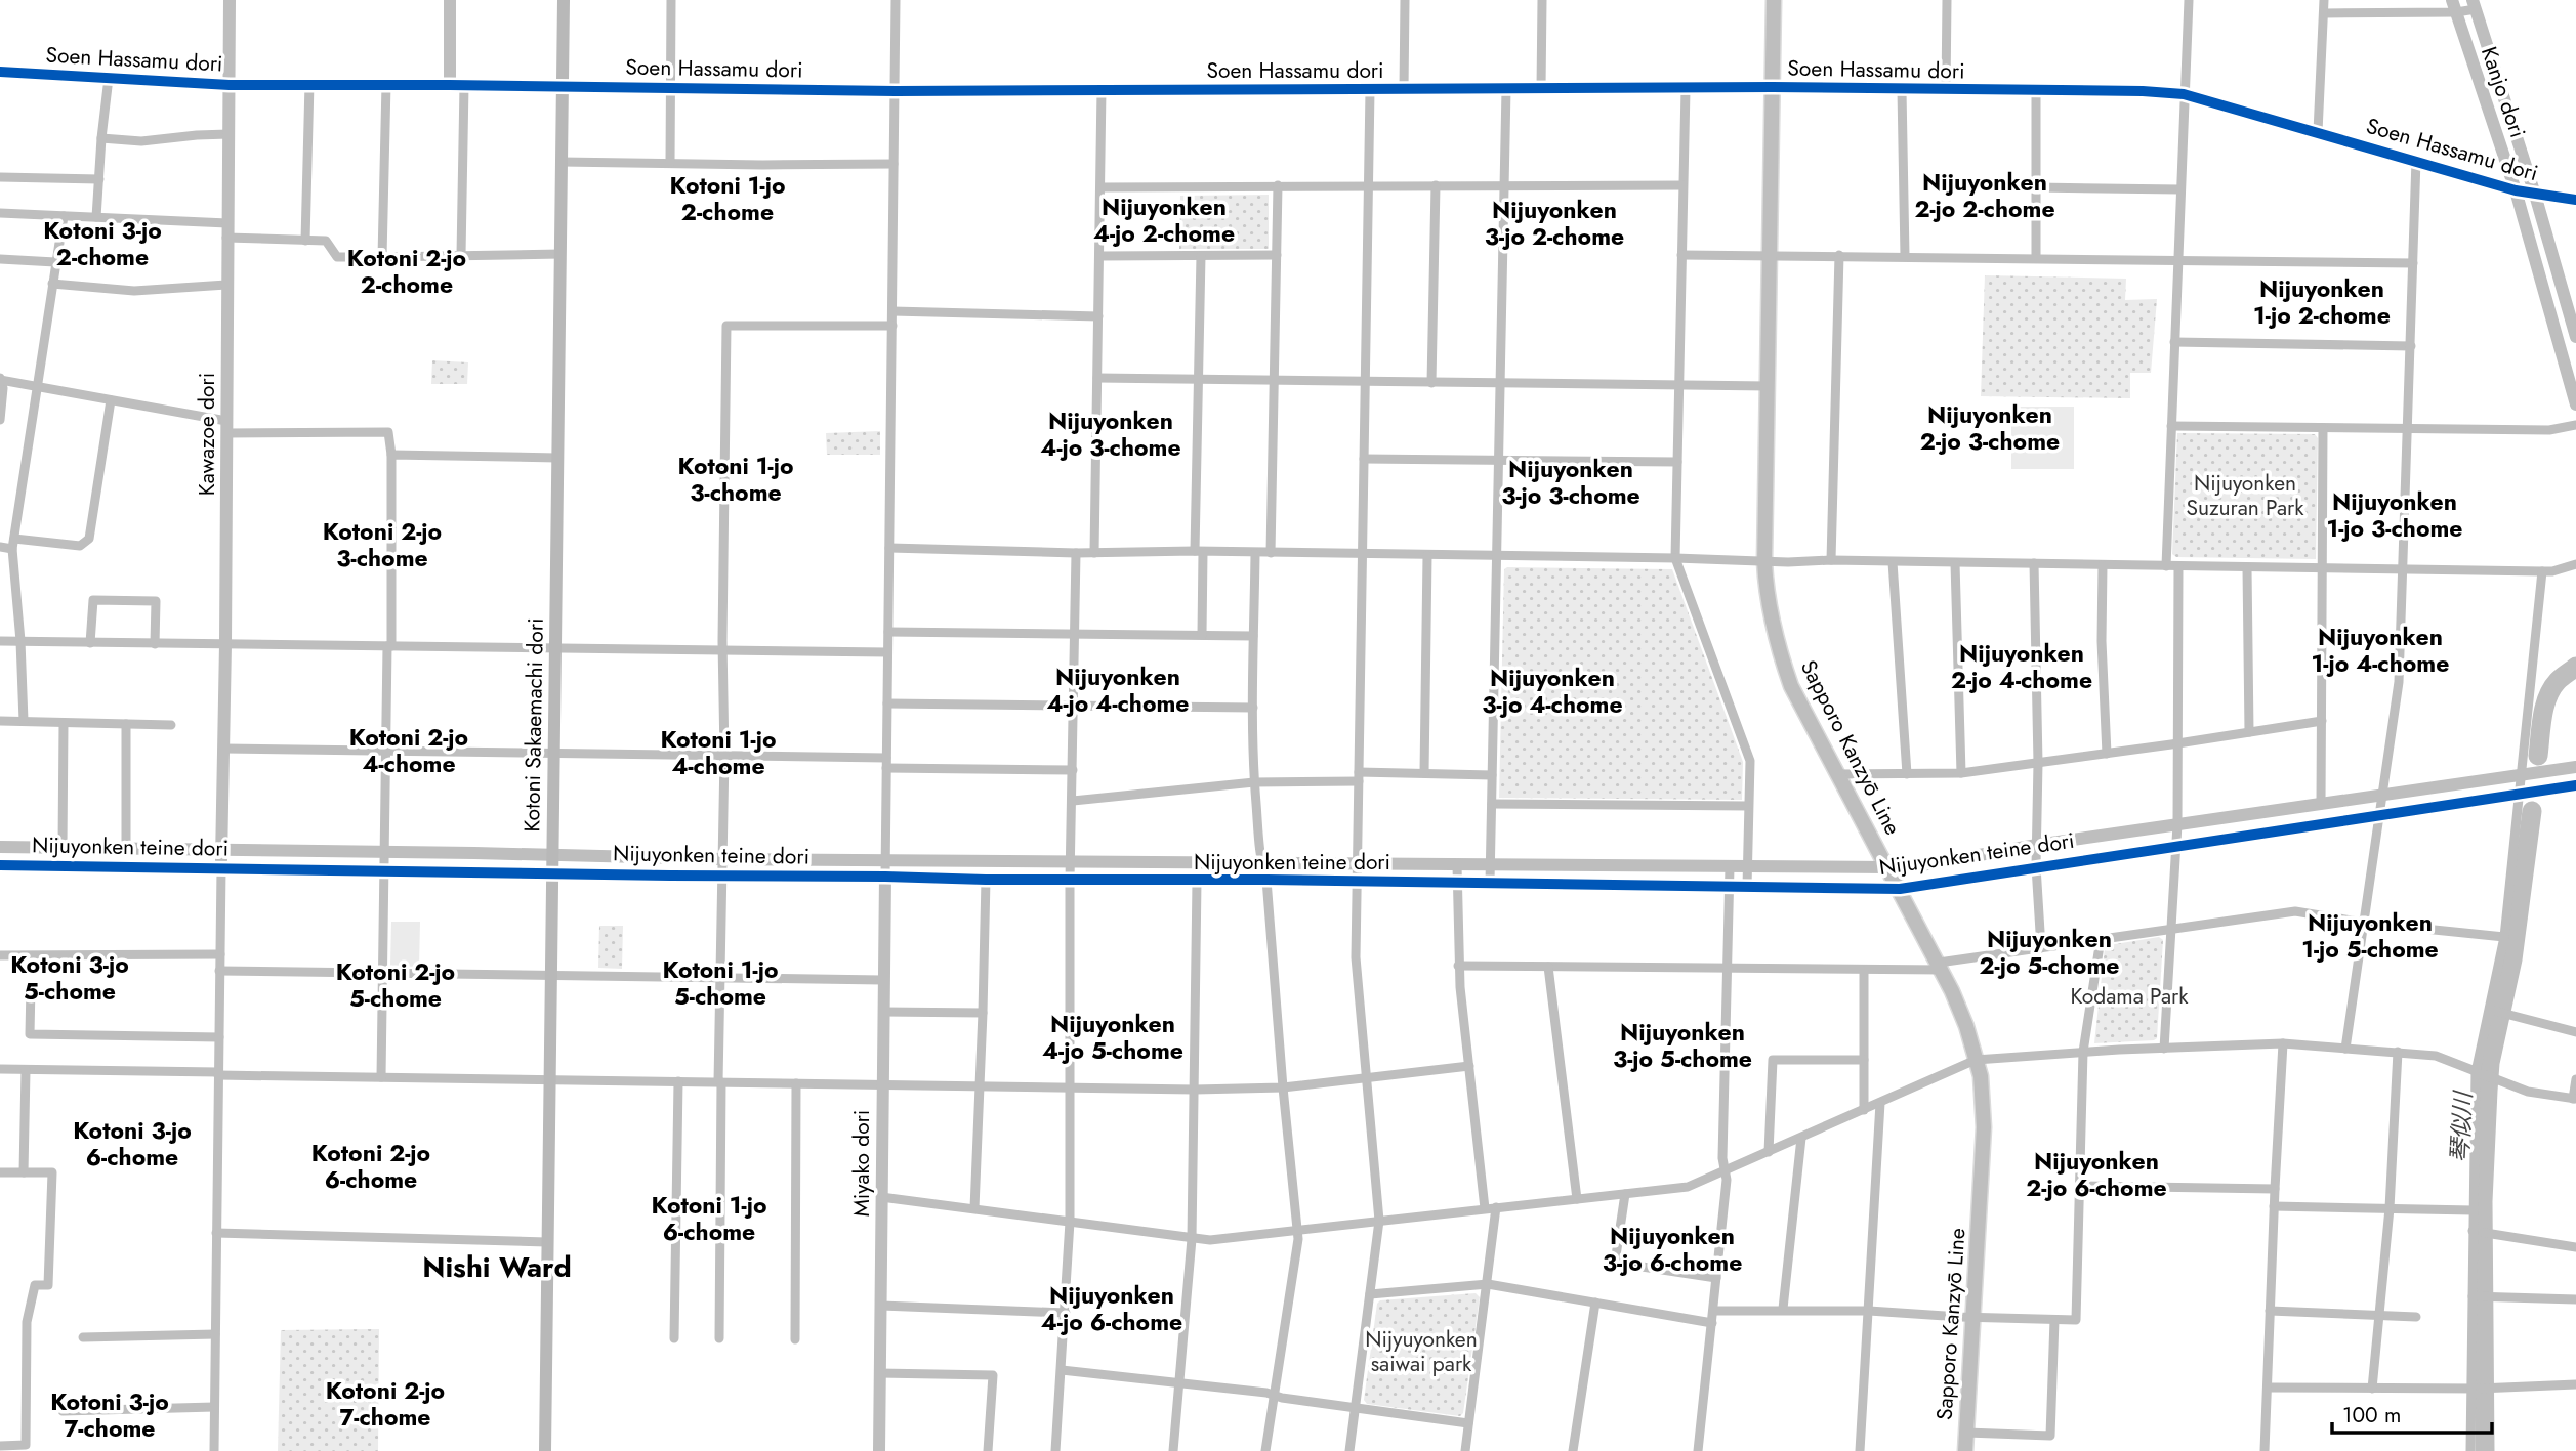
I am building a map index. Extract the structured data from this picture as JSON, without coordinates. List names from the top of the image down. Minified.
{"streets":{"main road":["Kotoni Sakaemachi dori","Sapporo Kanzyō Line"],"street":["Soen Hassamu dori","Kanjo dori","Kawazoe dori","Nijuyonken teine dori","Miyako dori"]},"crossings":[["Soen Hassamu dori","Kanjo dori"],["Soen Hassamu dori","Kawazoe dori"],["Soen Hassamu dori","Kotoni Sakaemachi dori"],["Soen Hassamu dori","Sapporo Kanzyō Line"],["Kawazoe dori","Nijuyonken teine dori"],["Kotoni Sakaemachi dori","Nijuyonken teine dori"],["Sapporo Kanzyō Line","Nijuyonken teine dori"],["Nijuyonken teine dori","Miyako dori"]],"districts":["Nijuyonken 2-jo 2-chome","Kotoni 1-jo 2-chome","Nijuyonken 4-jo 2-chome","Nijuyonken 3-jo 2-chome","Kotoni 3-jo 2-chome","Kotoni 2-jo 2-chome","Nijuyonken 1-jo 2-chome","Nijuyonken 2-jo 3-chome","Nijuyonken 4-jo 3-chome","Kotoni 1-jo 3-chome","Nijuyonken 3-jo 3-chome","Nijuyonken 1-jo 3-chome","Kotoni 2-jo 3-chome","Nijuyonken 1-jo 4-chome","Nijuyonken 2-jo 4-chome","Nijuyonken 4-jo 4-chome","Nijuyonken 3-jo 4-chome","Kotoni 2-jo 4-chome","Kotoni 1-jo 4-chome","Nijuyonken 1-jo 5-chome","Nijuyonken 2-jo 5-chome","Kotoni 3-jo 5-chome","Kotoni 1-jo 5-chome","Kotoni 2-jo 5-chome","Nijuyonken 4-jo 5-chome","Nijuyonken 3-jo 5-chome","Kotoni 3-jo 6-chome","Kotoni 2-jo 6-chome","Nijuyonken 2-jo 6-chome","Kotoni 1-jo 6-chome","Nijuyonken 3-jo 6-chome","Nishi Ward","Nijuyonken 4-jo 6-chome","Kotoni 2-jo 7-chome","Kotoni 3-jo 7-chome"],"water":["琴似川"],"parks":["Nijuyonken Suzuran Park","Kodama Park","Nijyuyonken saiwai park"],"scale_bar":"100 m"}
